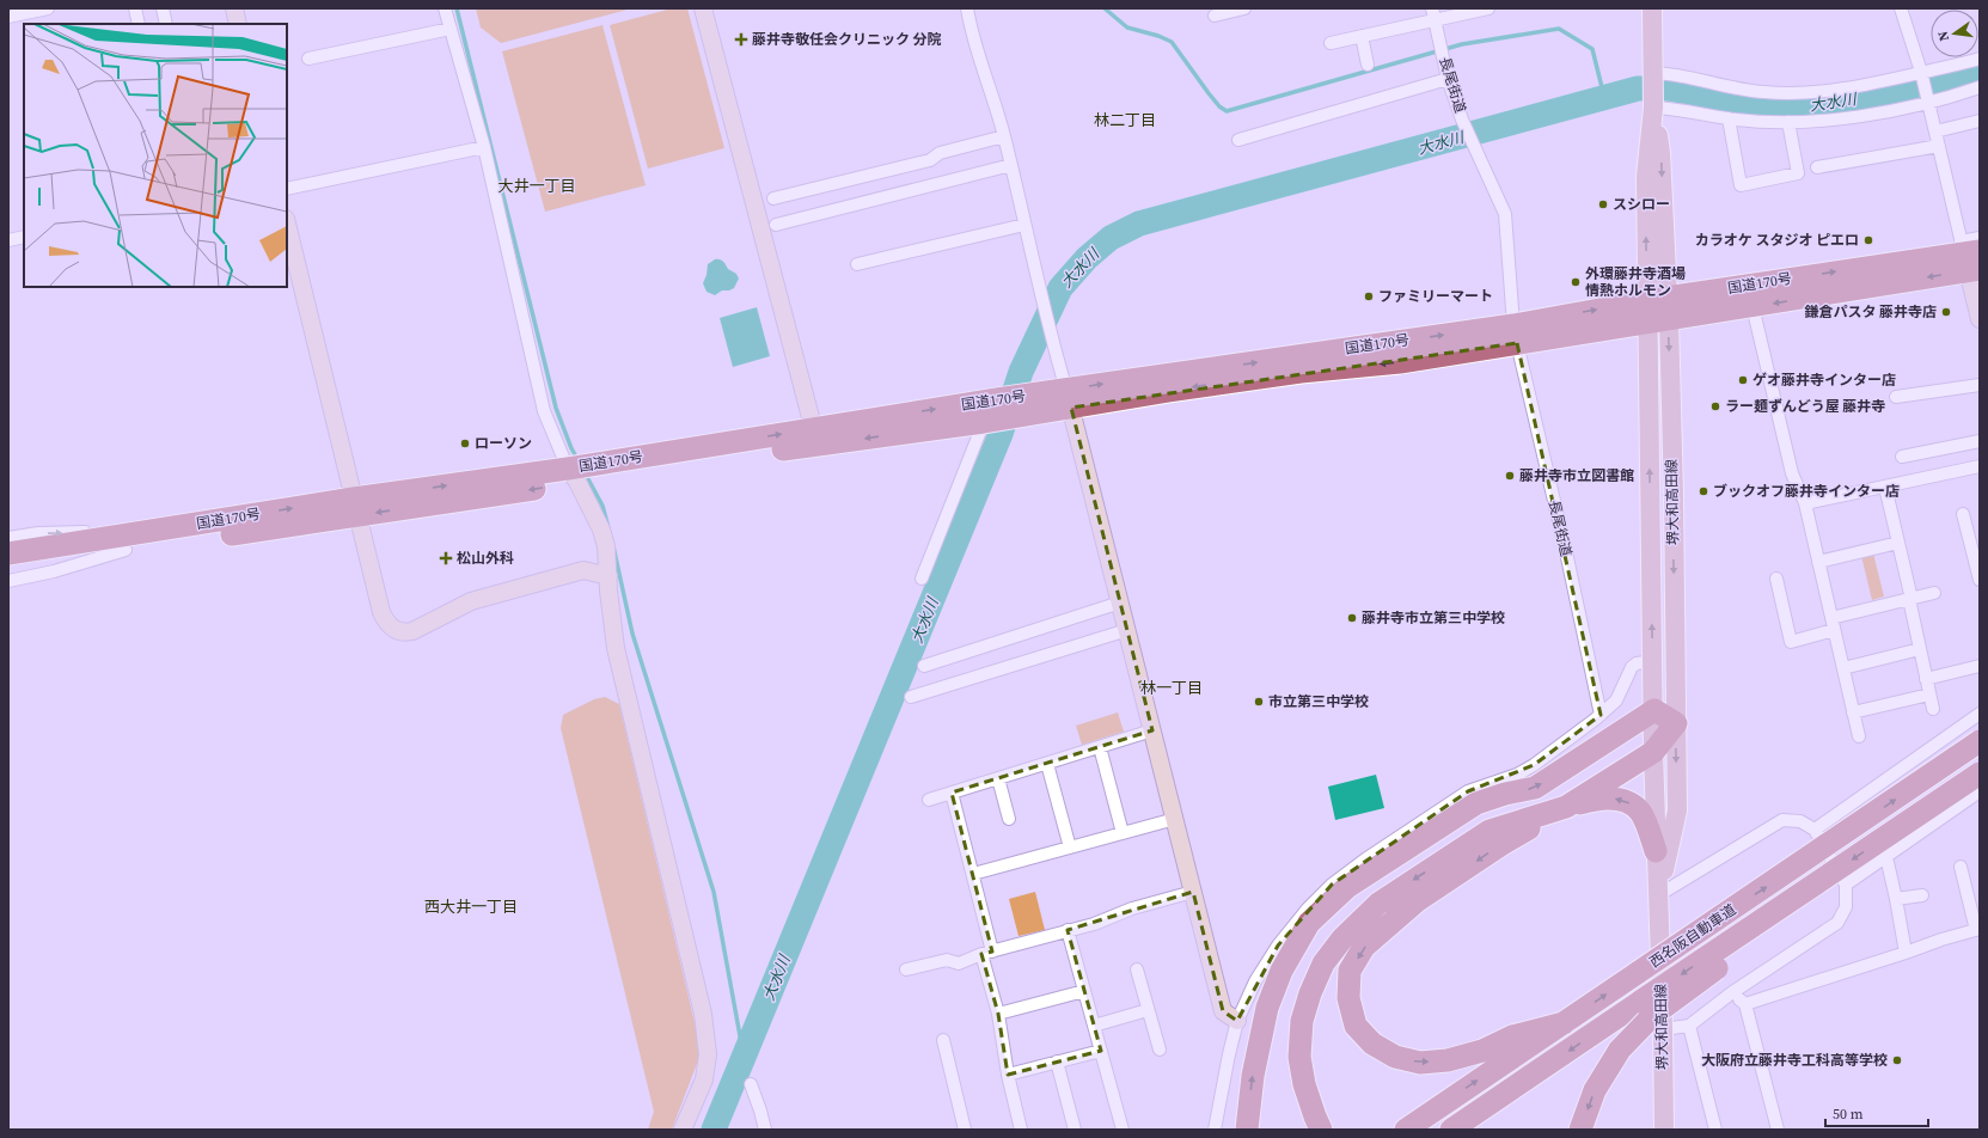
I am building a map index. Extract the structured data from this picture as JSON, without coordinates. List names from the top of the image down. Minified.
{"streets":{"highway":["国道170号","西名阪自動車道"],"main road":["堺大和高田線"],"street":["長尾街道"]},"crossings":[["長尾街道","国道170号"],["国道170号","堺大和高田線"]],"districts":["林二丁目","大井一丁目","林一丁目","西大井一丁目"],"water":["大水川"],"places":{"health":["藤井寺敬任会クリニック 分院","松山外科"],"other":["スシロー","カラオケ スタジオ ピエロ","外環藤井寺酒場 情熱ホルモン","ファミリーマート","鎌倉パスタ 藤井寺店","ゲオ藤井寺インター店","ラー麺ずんどう屋 藤井寺","ローソン","藤井寺市立図書館","ブックオフ藤井寺インター店","藤井寺市立第三中学校","市立第三中学校","大阪府立藤井寺工科高等学校"]},"scale_bar":"50 m","north":"left"}
